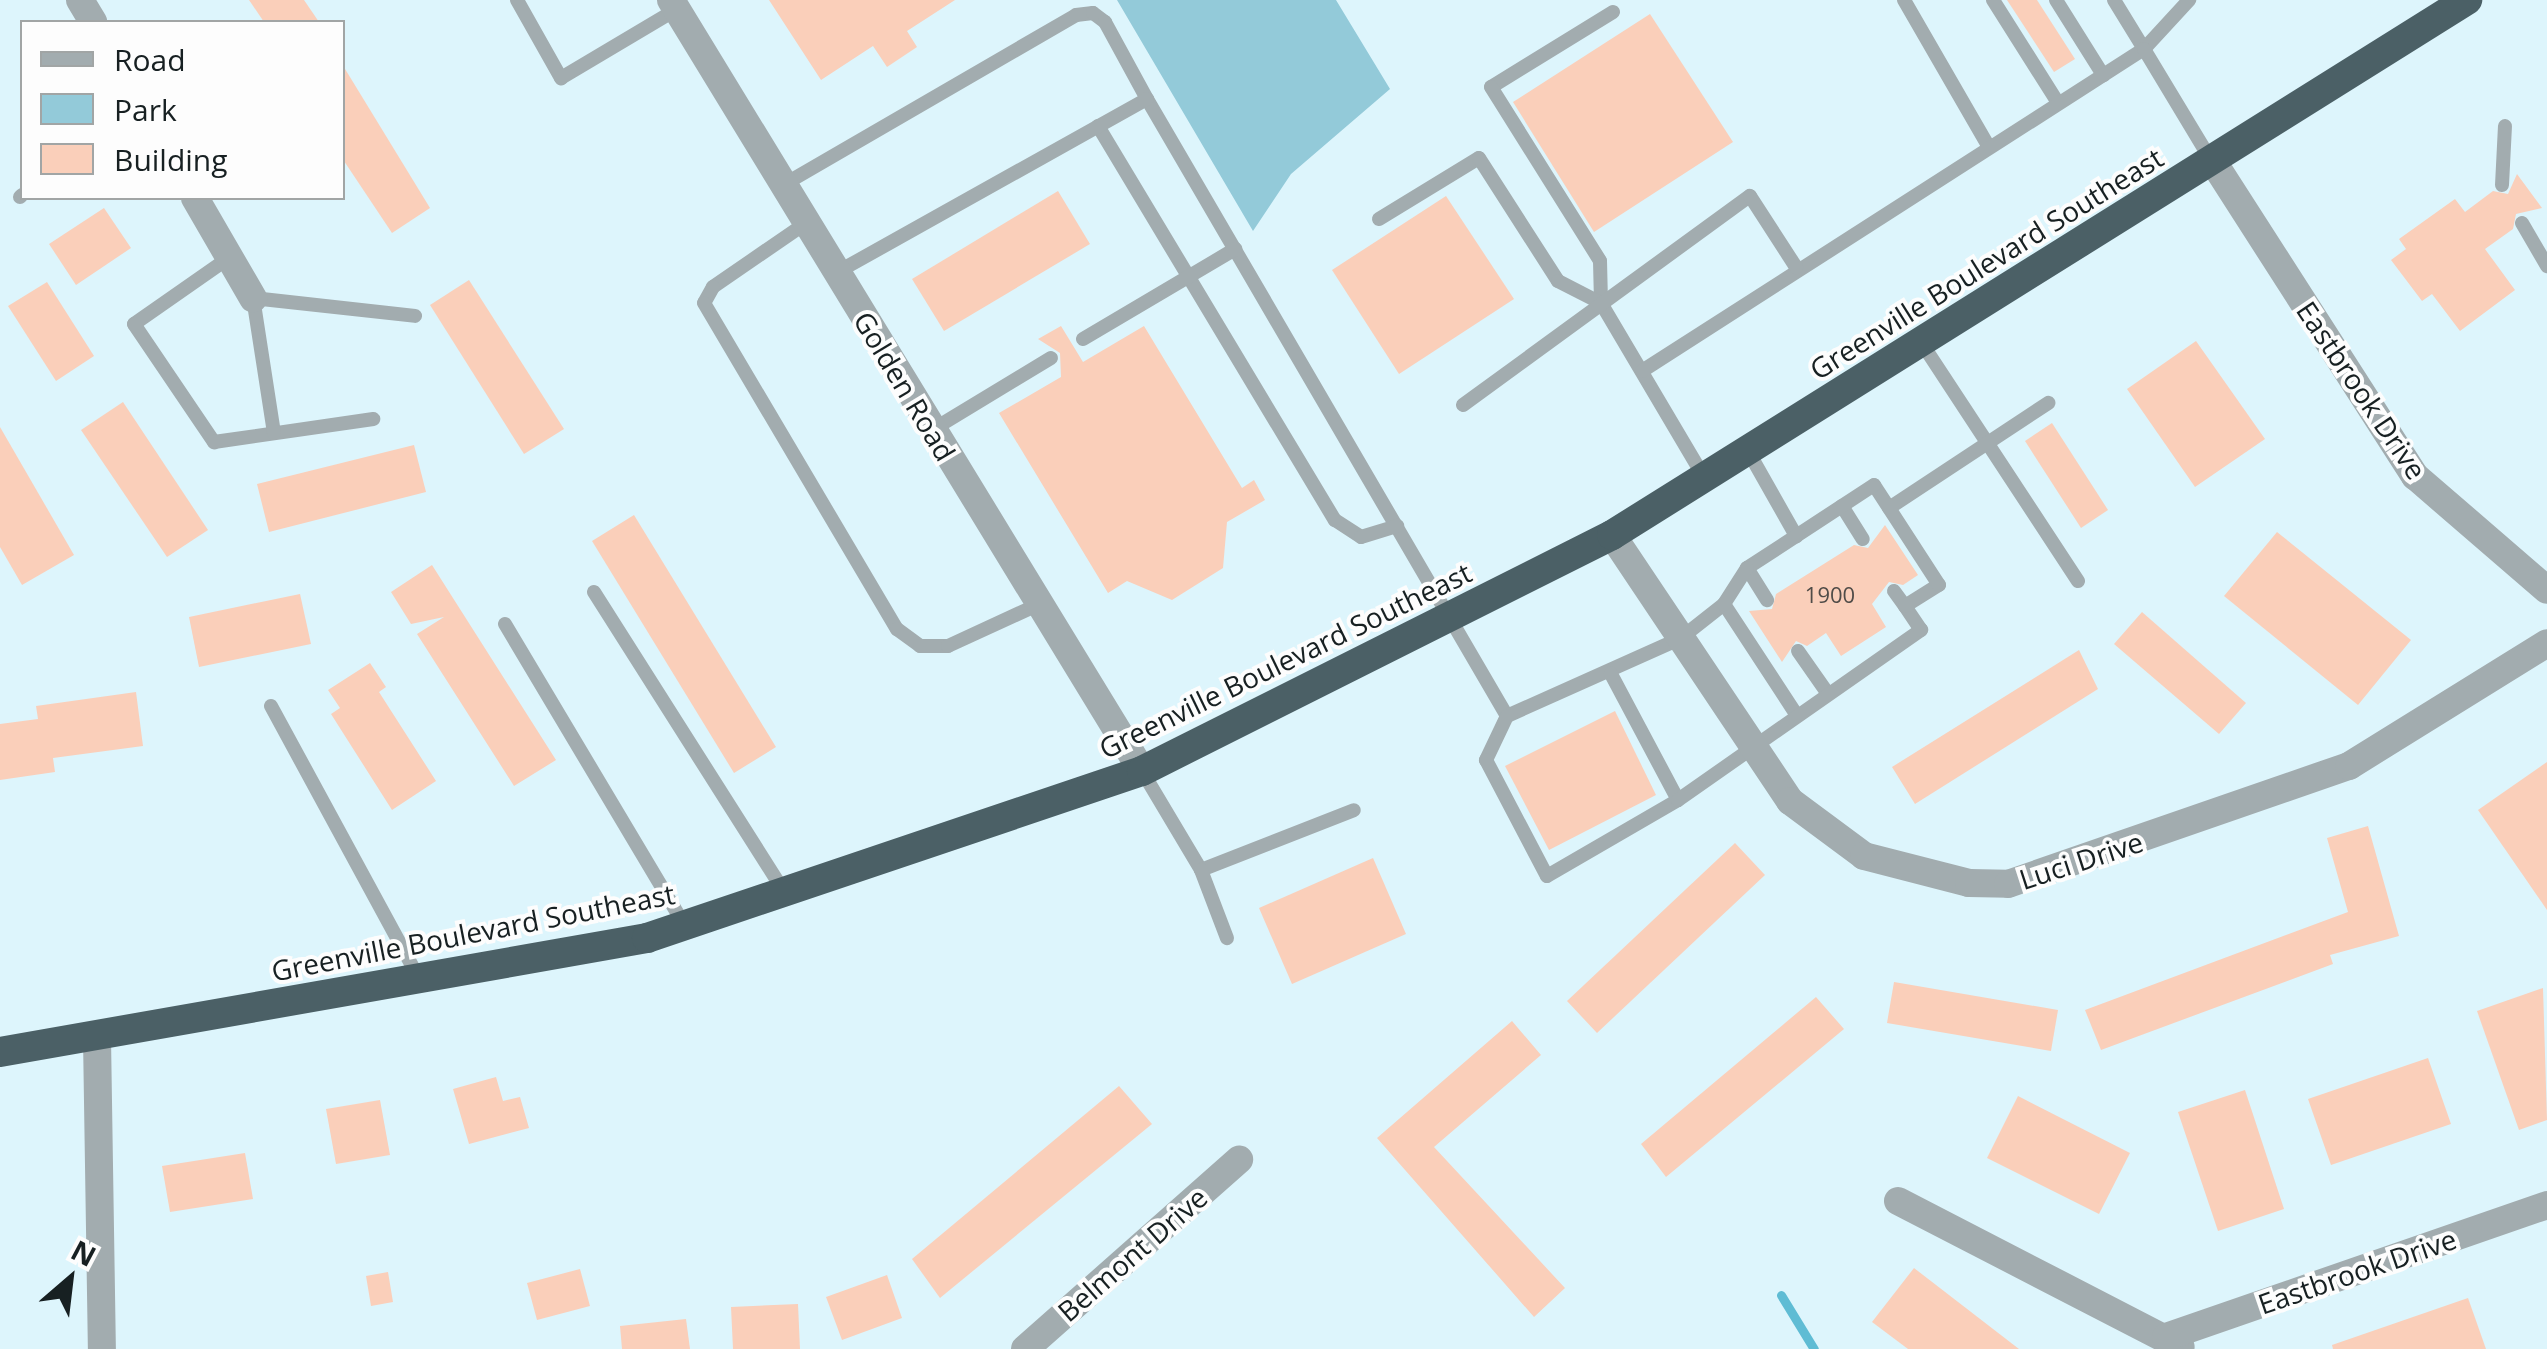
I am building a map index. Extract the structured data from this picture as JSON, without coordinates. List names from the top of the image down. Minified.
{"streets":{"highway":["Greenville Boulevard Southeast"],"street":["Golden Road","Eastbrook Drive","Luci Drive","Belmont Drive"]},"crossings":[["Greenville Boulevard Southeast","Golden Road"],["Greenville Boulevard Southeast","Eastbrook Drive"],["Greenville Boulevard Southeast","Luci Drive"]],"house_numbers":["1900"],"legend":["Road","Park","Building"],"north":"top right"}
